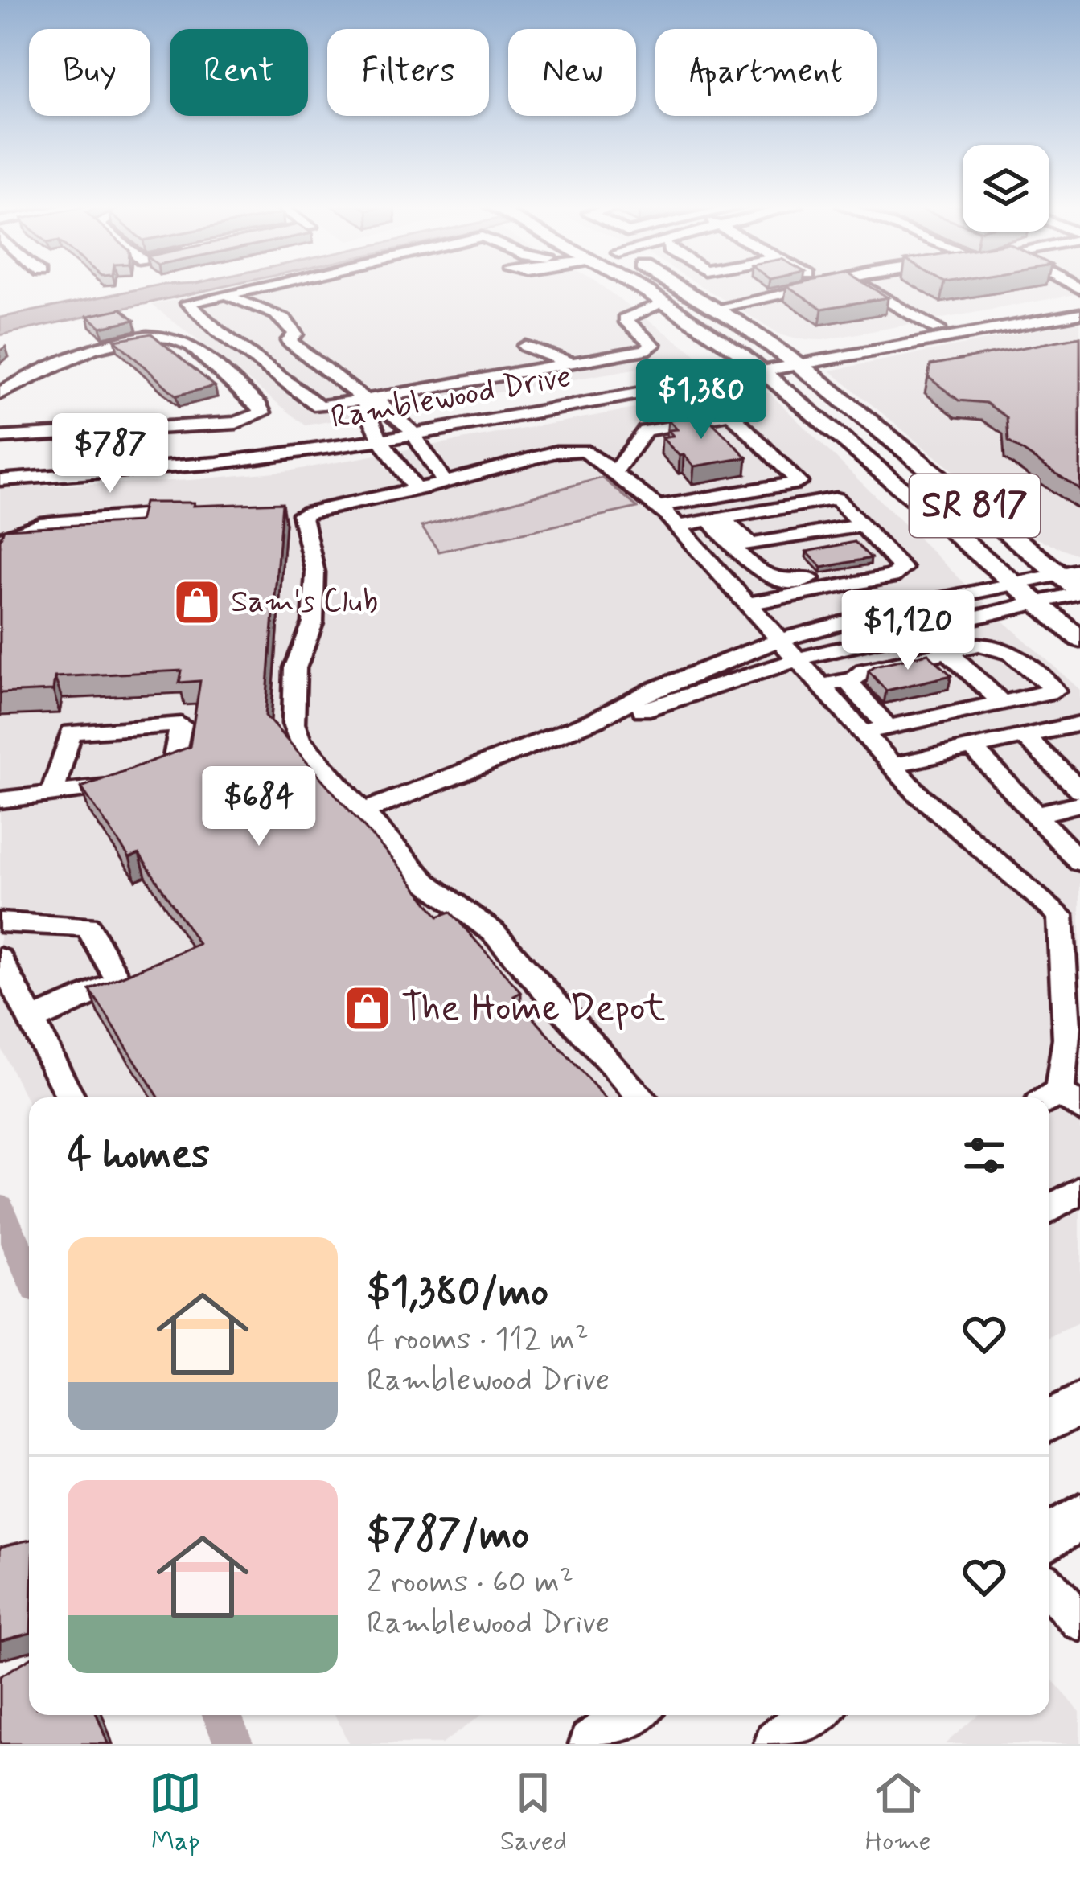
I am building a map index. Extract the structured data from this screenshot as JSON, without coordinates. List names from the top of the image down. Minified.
{"streets":{"main road":["SR 817"],"street":["Ramblewood Drive"]},"crossings":[["Ramblewood Drive","SR 817"]],"places":{"shop":["Sam's Club","The Home Depot"]},"page":{"chip":["Buy","Rent","Filters","New","Apartment"],"price":["$1,380","$787","$1,120","$684"],"heading":"4 homes","list":[{"name":"$1,380/mo","note":"4 rooms · 112 m² · Ramblewood Drive"},{"name":"$787/mo","note":"2 rooms · 60 m² · Ramblewood Drive"}],"tabs":["Map","Saved","Home"]}}
